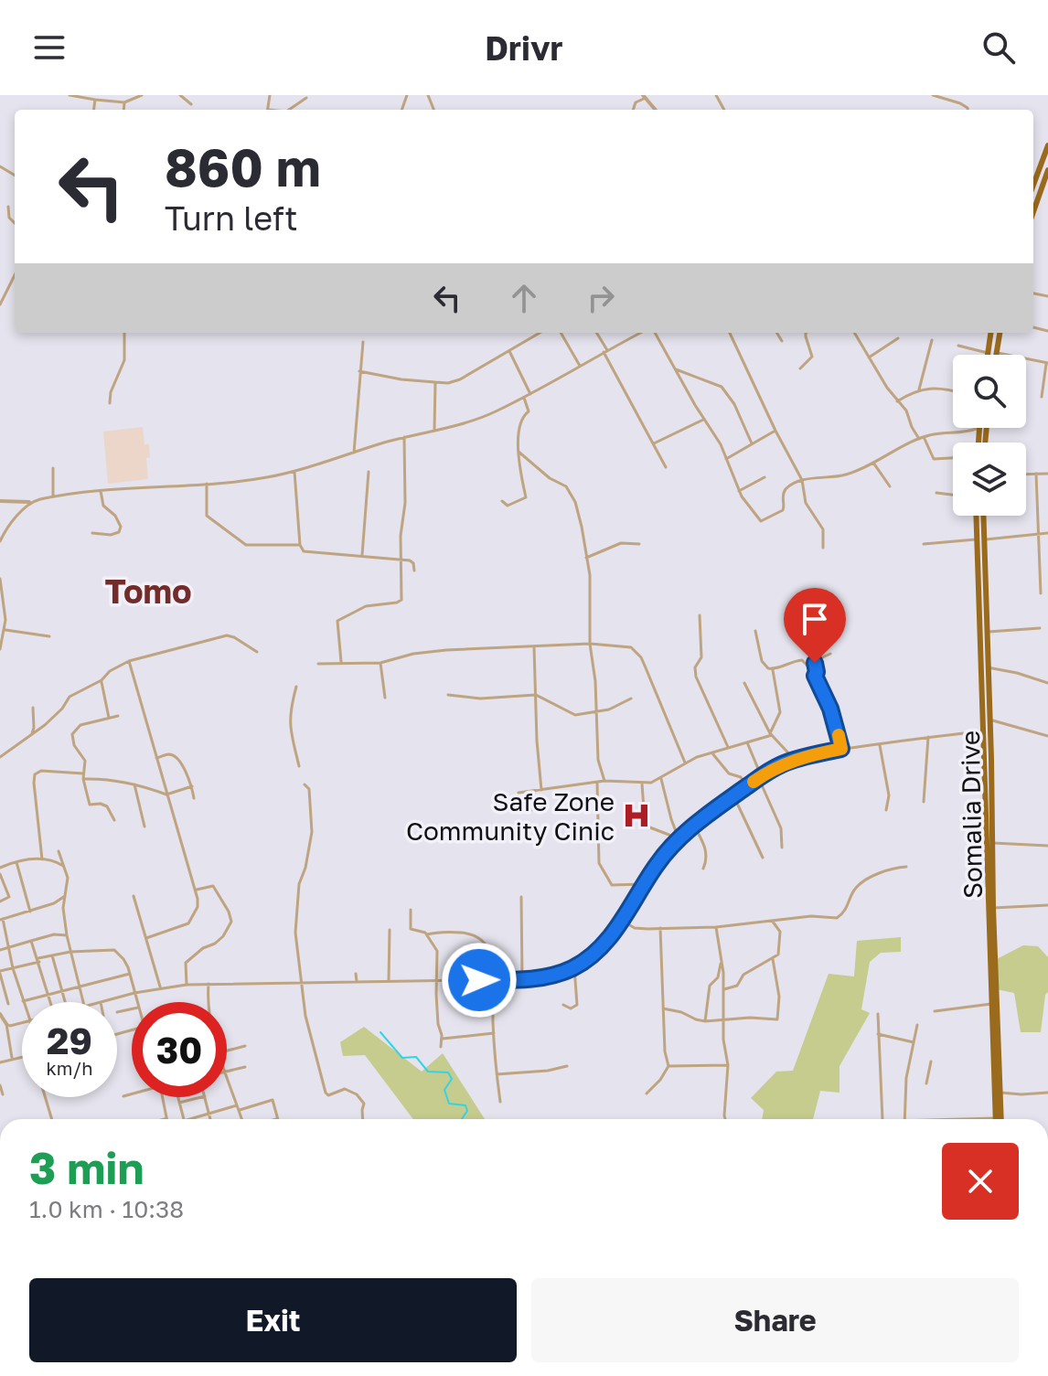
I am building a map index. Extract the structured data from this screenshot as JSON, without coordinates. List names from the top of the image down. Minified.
{"streets":{"main road":["Somalia Drive"]},"districts":["Tomo"],"places":{"hospital":["Safe Zone Community Cinic"]},"page":{"header":"Drivr","turn":["860 m","Turn left"],"speed":"29 km/h","limit":"30","heading":["3 min","1.0 km · 10:38"],"buttons":["Exit","Share"]}}
